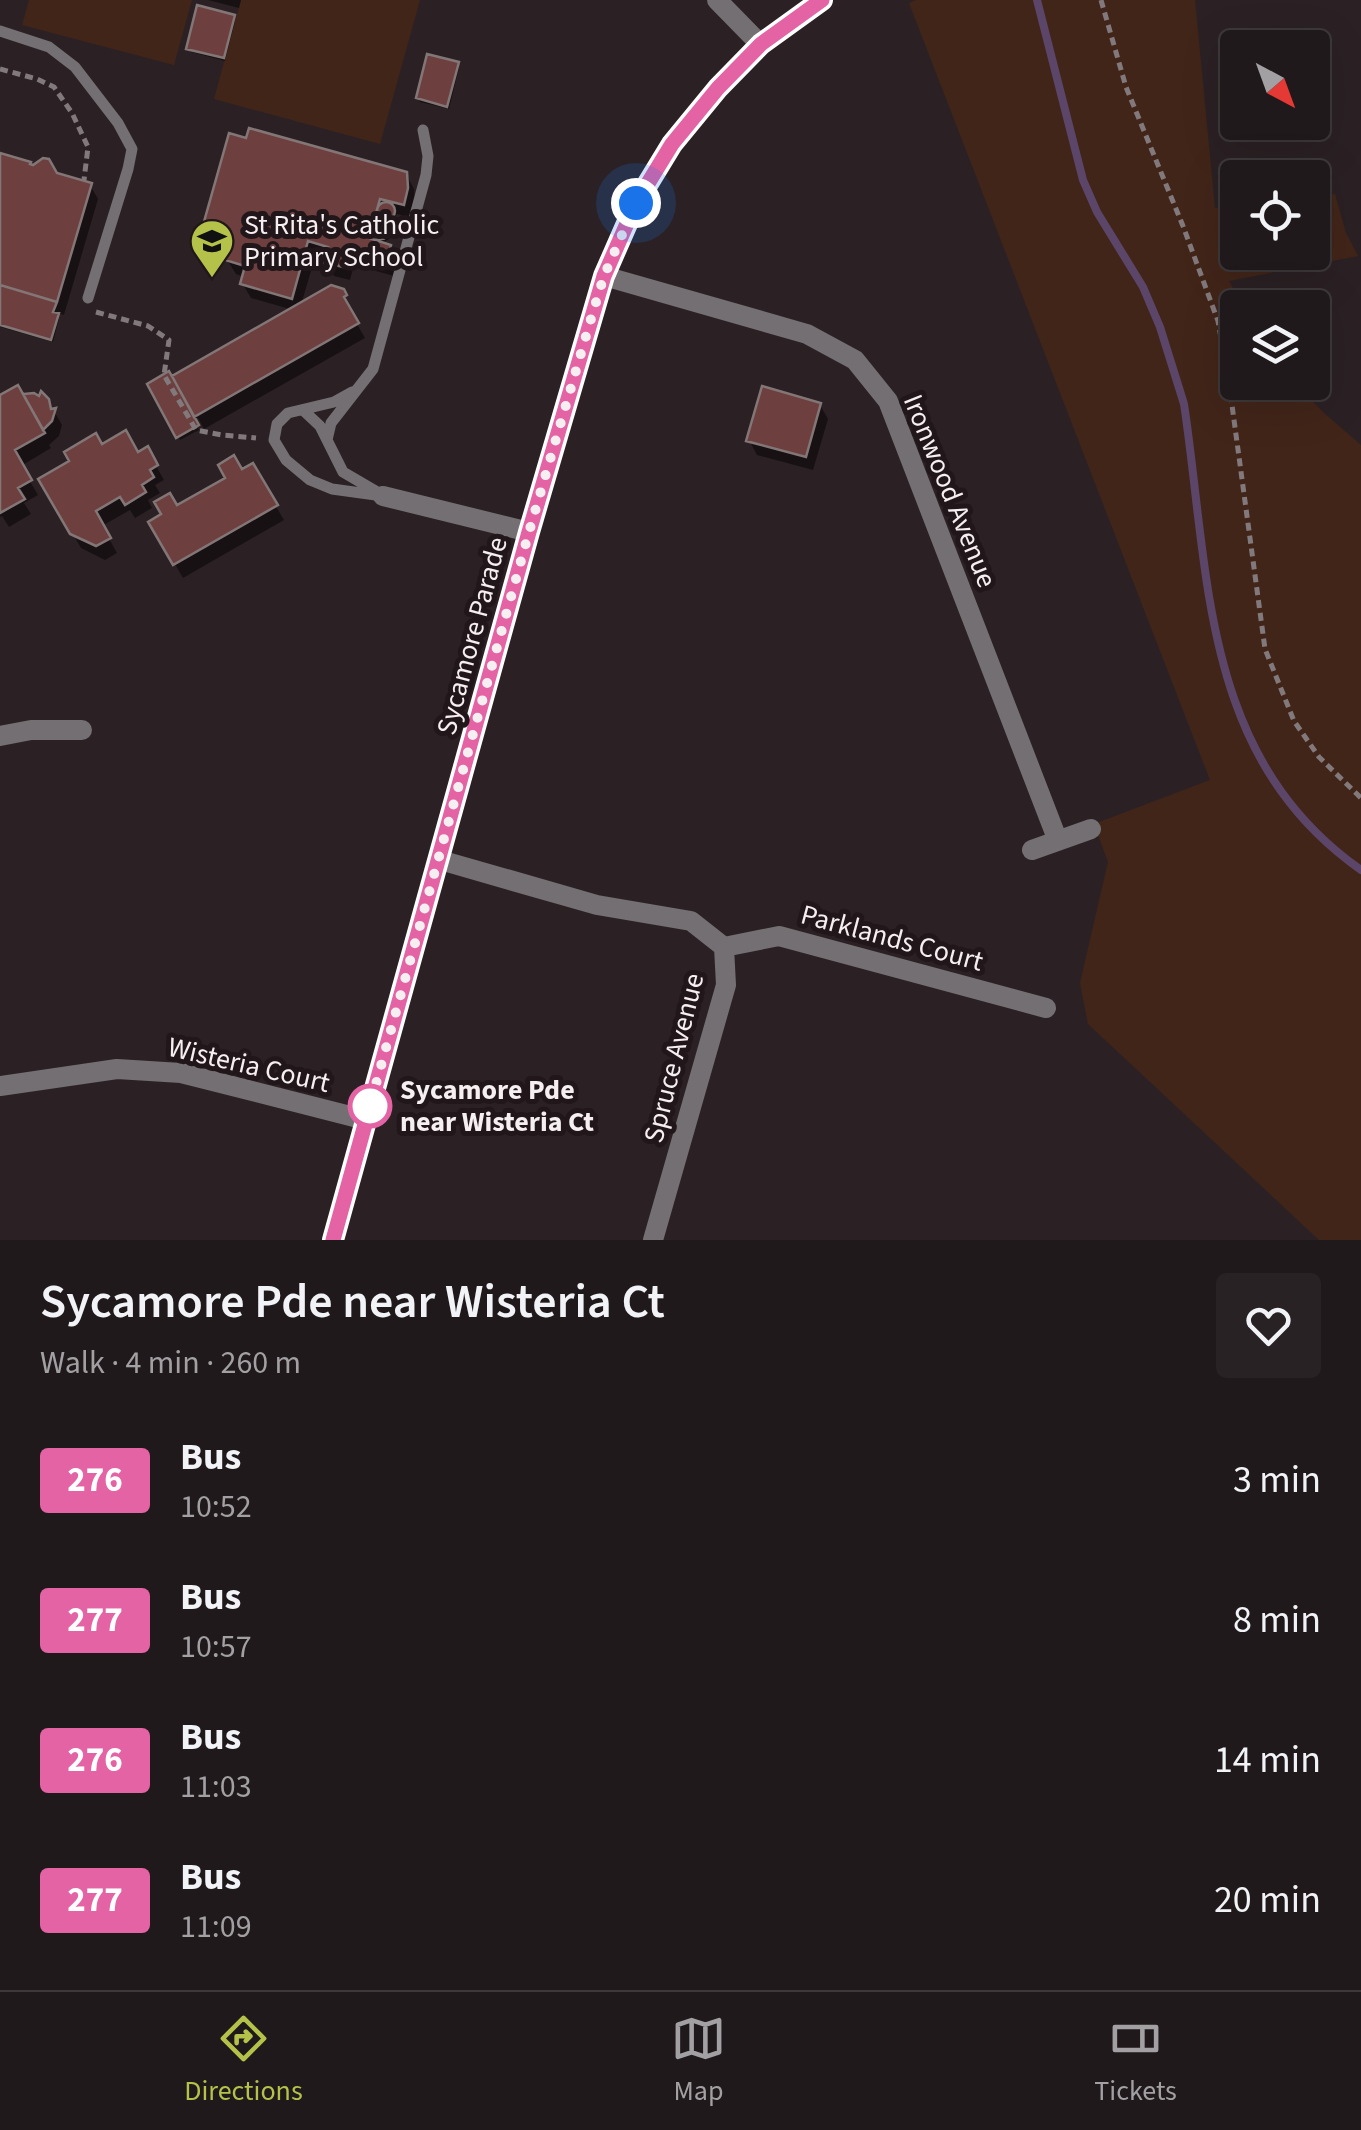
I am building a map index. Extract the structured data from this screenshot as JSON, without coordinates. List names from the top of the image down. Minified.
{"streets":{"street":["Ironwood Avenue","Sycamore Parade","Parklands Court","Spruce Avenue","Wisteria Court"]},"crossings":[["Ironwood Avenue","Sycamore Parade"],["Sycamore Parade","Spruce Avenue"],["Sycamore Parade","Wisteria Court"],["Parklands Court","Spruce Avenue"]],"places":{"school or university":["St Rita's Catholic Primary School"],"other":["Sycamore Pde near Wisteria Ct"]},"lines":["bus line 276"],"north":"bottom right","page":{"heading":["Sycamore Pde near Wisteria Ct","Walk · 4 min · 260 m"],"list":[{"mark":"276","name":"Bus","note":"10:52","value":"3 min"},{"mark":"277","name":"Bus","note":"10:57","value":"8 min"},{"mark":"276","name":"Bus","note":"11:03","value":"14 min"},{"mark":"277","name":"Bus","note":"11:09","value":"20 min"}],"tabs":["Directions","Map","Tickets"]}}
